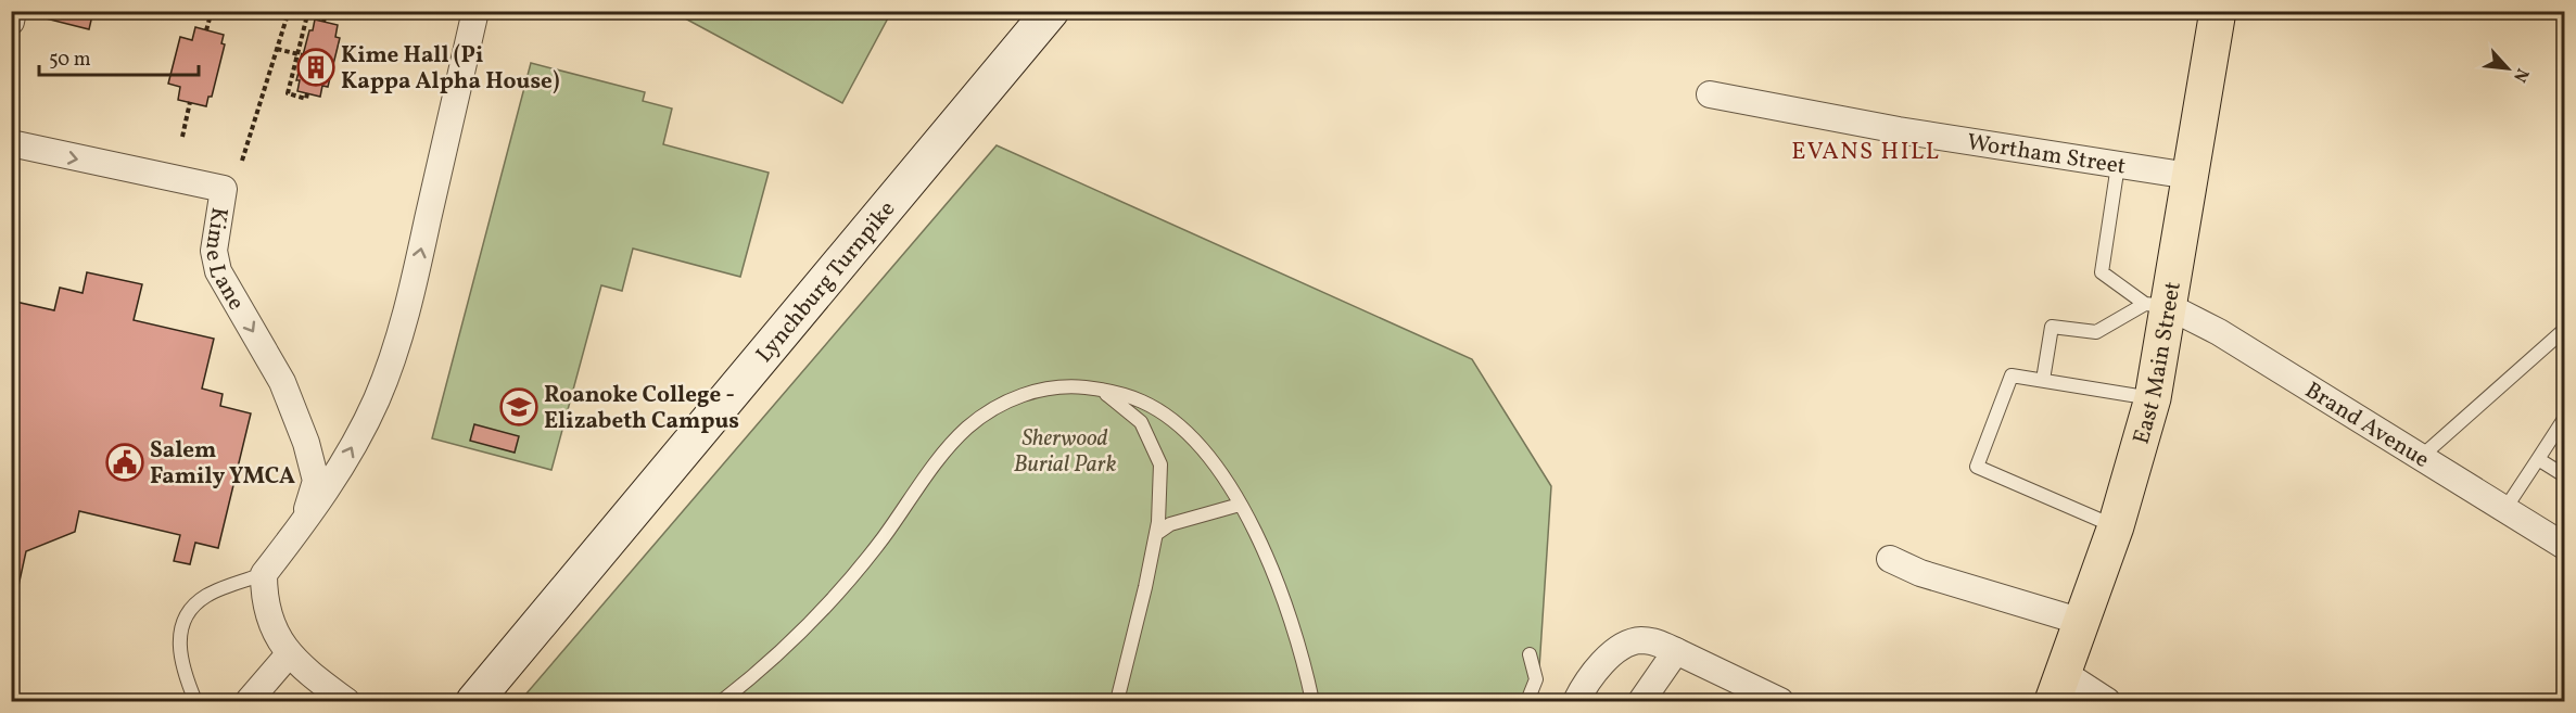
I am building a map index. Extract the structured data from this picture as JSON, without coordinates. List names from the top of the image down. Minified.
{"streets":{"main road":["East Main Street"],"street":["Wortham Street","Kime Lane","Lynchburg Turnpike","Brand Avenue"]},"crossings":[["Wortham Street","East Main Street"],["East Main Street","Brand Avenue"]],"districts":["EVANS HILL"],"parks":["Sherwood Burial Park"],"places":{"building":["Kime Hall (Pi Kappa Alpha House)"],"school or university":["Roanoke College - Elizabeth Campus"],"public building":["Salem Family YMCA"]},"scale_bar":"50 m","north":"bottom right"}
